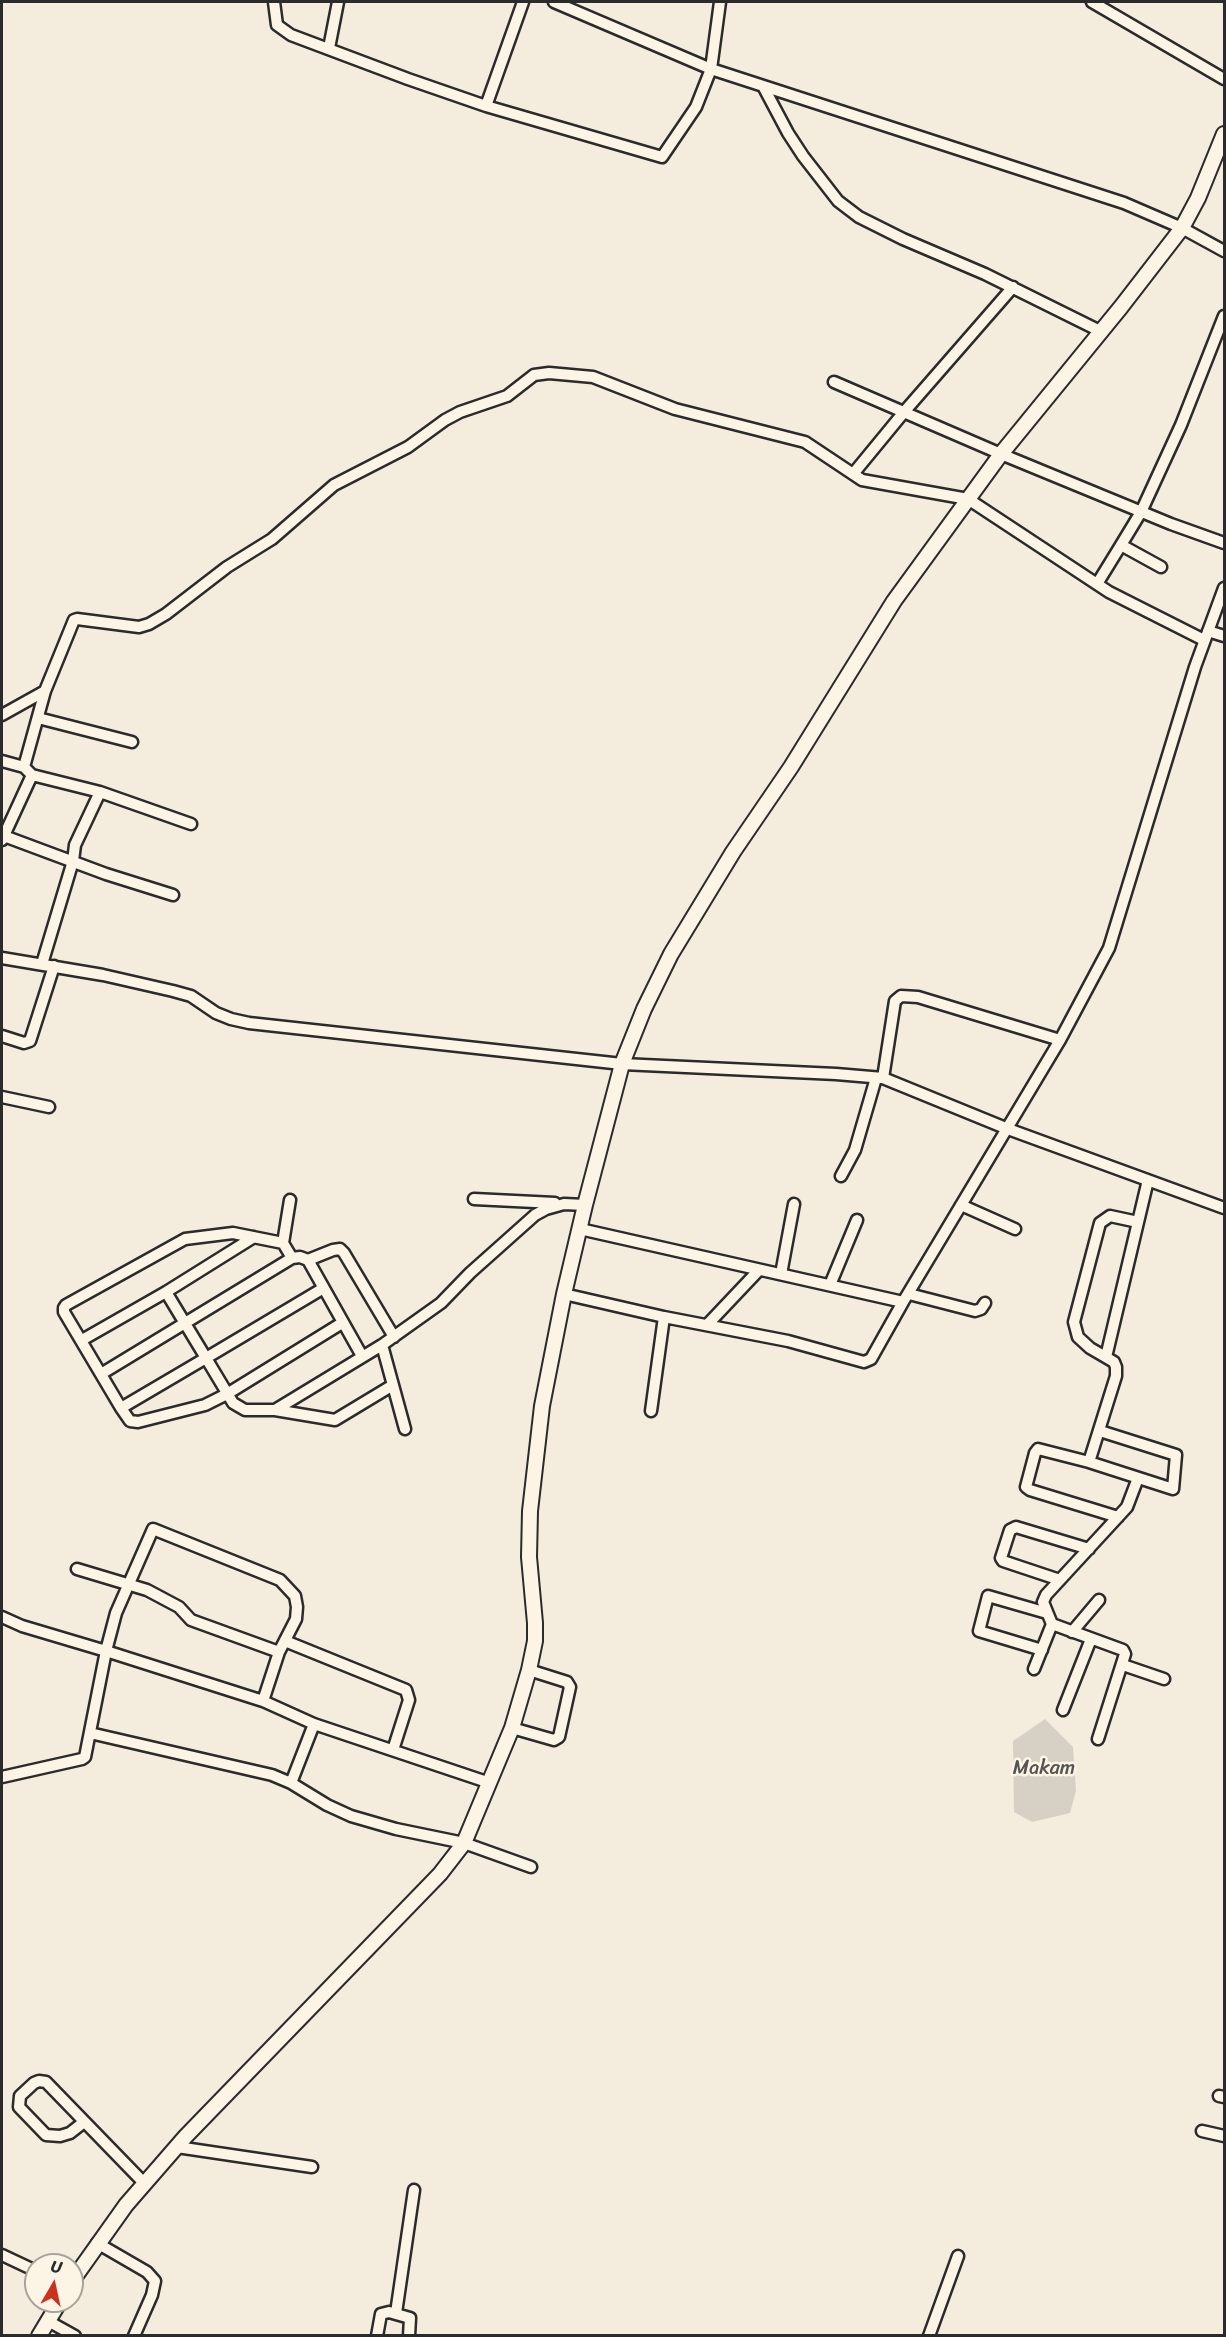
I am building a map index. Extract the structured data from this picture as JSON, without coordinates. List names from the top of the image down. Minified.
{"parks":["Makam"],"north":"top"}
